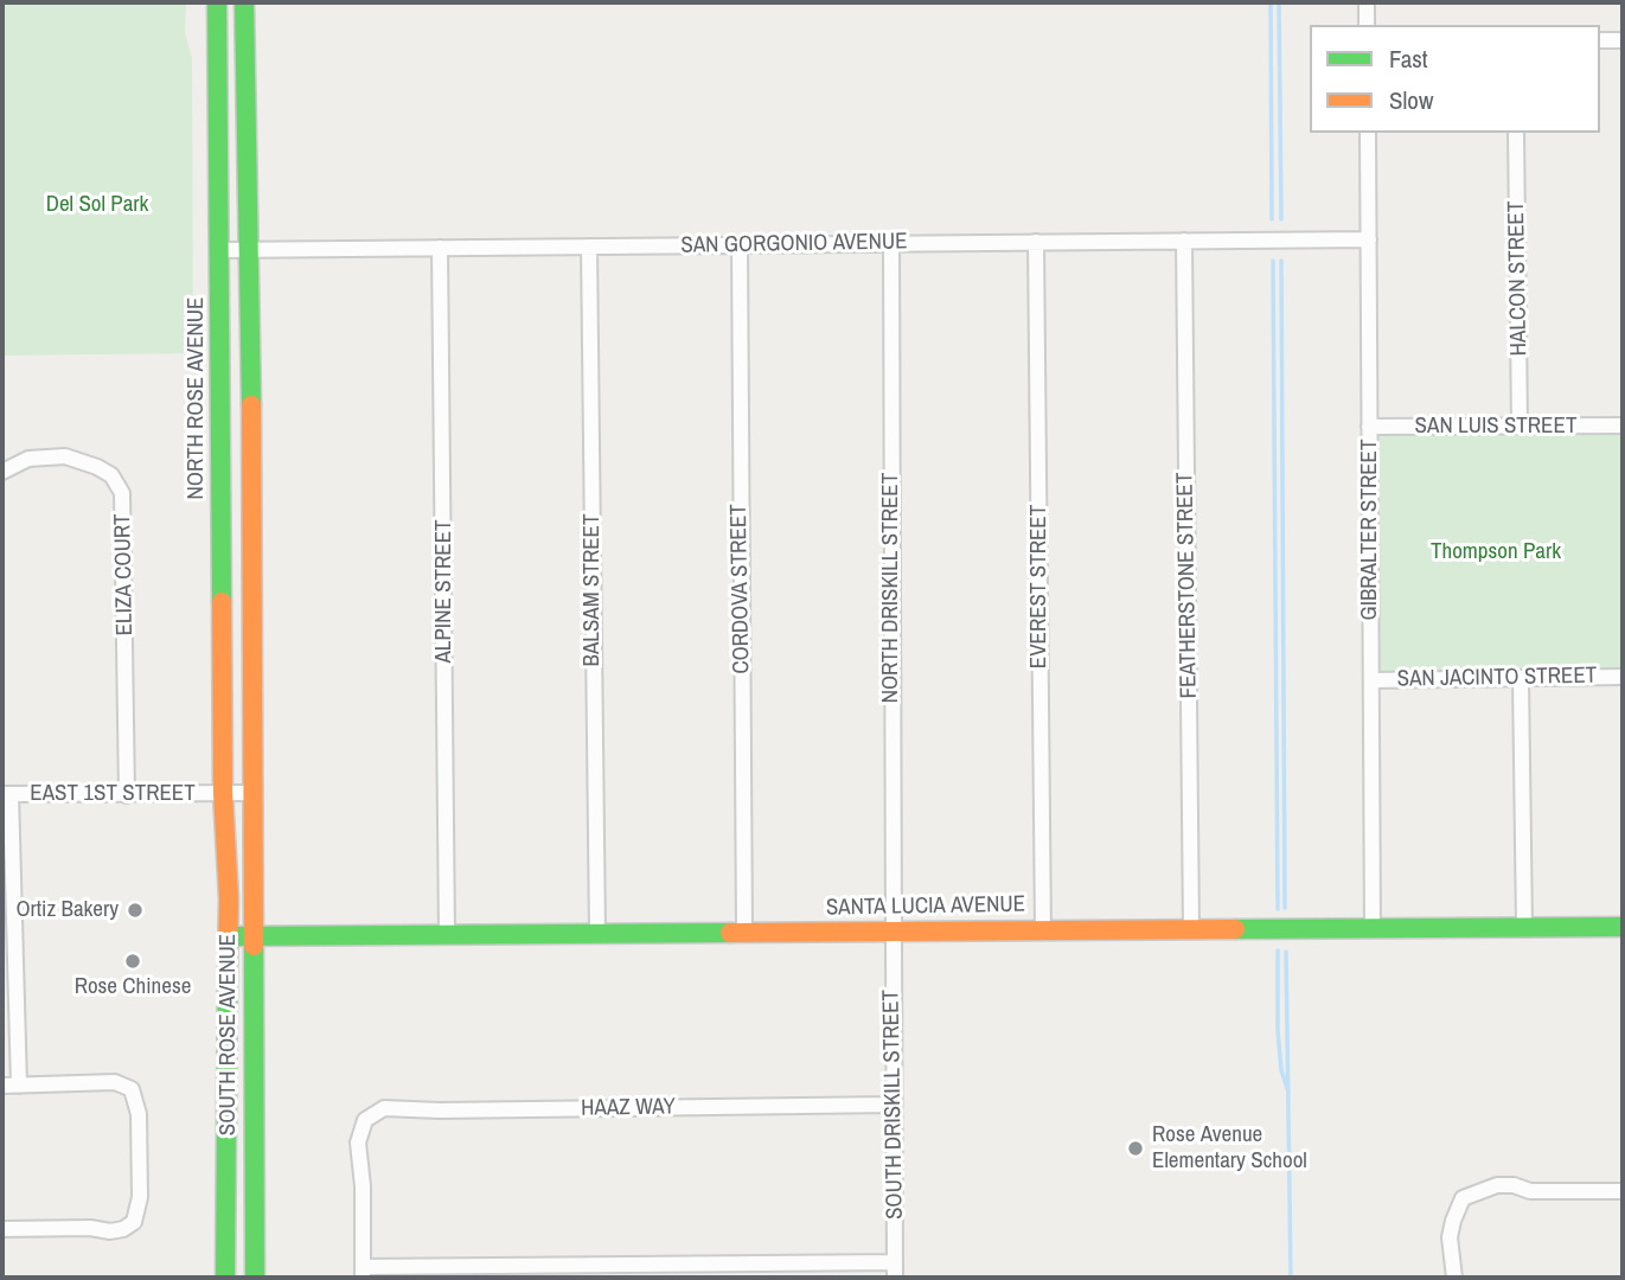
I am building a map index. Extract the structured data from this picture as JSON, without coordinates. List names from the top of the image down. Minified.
{"streets":{"main road":["NORTH ROSE AVENUE","SANTA LUCIA AVENUE","SOUTH ROSE AVENUE"],"street":["SAN GORGONIO AVENUE","HALCON STREET","SAN LUIS STREET","GIBRALTER STREET","ELIZA COURT","FEATHERSTONE STREET","EVEREST STREET","NORTH DRISKILL STREET","CORDOVA STREET","BALSAM STREET","ALPINE STREET","SAN JACINTO STREET","EAST 1ST STREET","SOUTH DRISKILL STREET","HAAZ WAY"]},"crossings":[["SAN GORGONIO AVENUE","NORTH ROSE AVENUE"],["SAN GORGONIO AVENUE","GIBRALTER STREET"],["SAN GORGONIO AVENUE","FEATHERSTONE STREET"],["SAN GORGONIO AVENUE","EVEREST STREET"],["SAN GORGONIO AVENUE","NORTH DRISKILL STREET"],["SAN GORGONIO AVENUE","CORDOVA STREET"],["SAN GORGONIO AVENUE","BALSAM STREET"],["SAN GORGONIO AVENUE","ALPINE STREET"],["HALCON STREET","SAN LUIS STREET"],["NORTH ROSE AVENUE","EAST 1ST STREET"],["NORTH ROSE AVENUE","SOUTH ROSE AVENUE"],["SAN LUIS STREET","GIBRALTER STREET"],["GIBRALTER STREET","SAN JACINTO STREET"],["GIBRALTER STREET","SANTA LUCIA AVENUE"],["ELIZA COURT","EAST 1ST STREET"],["FEATHERSTONE STREET","SANTA LUCIA AVENUE"],["EVEREST STREET","SANTA LUCIA AVENUE"],["NORTH DRISKILL STREET","SANTA LUCIA AVENUE"],["NORTH DRISKILL STREET","SOUTH DRISKILL STREET"],["CORDOVA STREET","SANTA LUCIA AVENUE"],["BALSAM STREET","SANTA LUCIA AVENUE"],["ALPINE STREET","SANTA LUCIA AVENUE"],["EAST 1ST STREET","SOUTH ROSE AVENUE"],["SANTA LUCIA AVENUE","SOUTH ROSE AVENUE"],["SANTA LUCIA AVENUE","SOUTH DRISKILL STREET"],["SOUTH DRISKILL STREET","HAAZ WAY"]],"parks":["Del Sol Park","Thompson Park"],"places":["Ortiz Bakery","Rose Chinese","Rose Avenue Elementary School"],"legend":["Fast","Slow"]}
